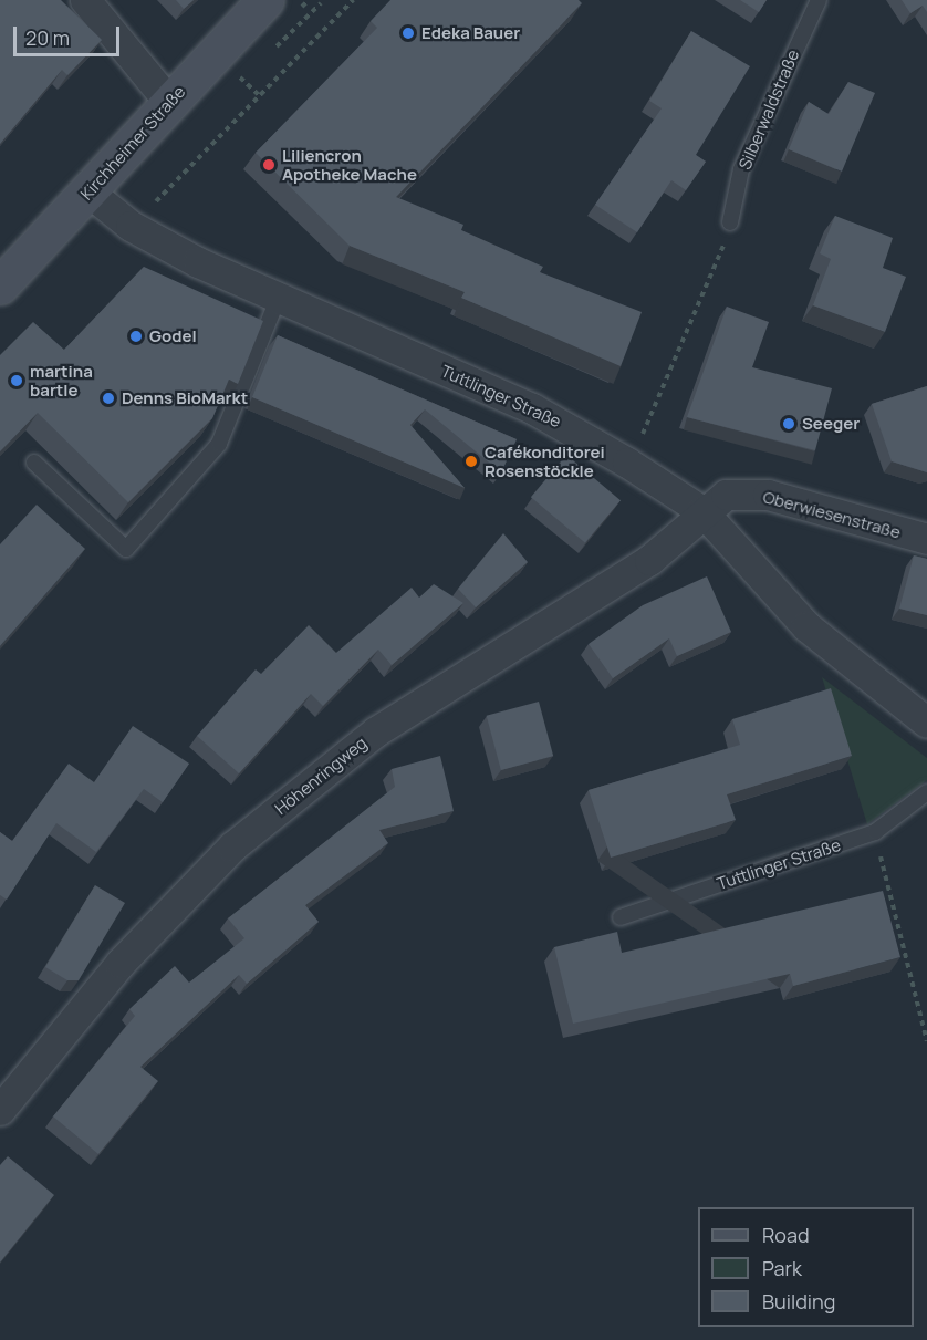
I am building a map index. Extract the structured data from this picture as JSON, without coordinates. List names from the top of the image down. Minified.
{"streets":{"main road":["Kirchheimer Straße"],"street":["Tuttlinger Straße","Oberwiesenstraße","Höhenringweg"],"lane":["Silberwaldstraße"]},"crossings":[["Kirchheimer Straße","Tuttlinger Straße"],["Tuttlinger Straße","Oberwiesenstraße"],["Tuttlinger Straße","Höhenringweg"],["Oberwiesenstraße","Höhenringweg"]],"places":["Edeka Bauer","Liliencron Apotheke Mache","Godel","martina bartle","Denns BioMarkt","Seeger","Cafékonditorei Rosenstöckle"],"legend":["Road","Park","Building"],"scale_bar":"20 m"}
